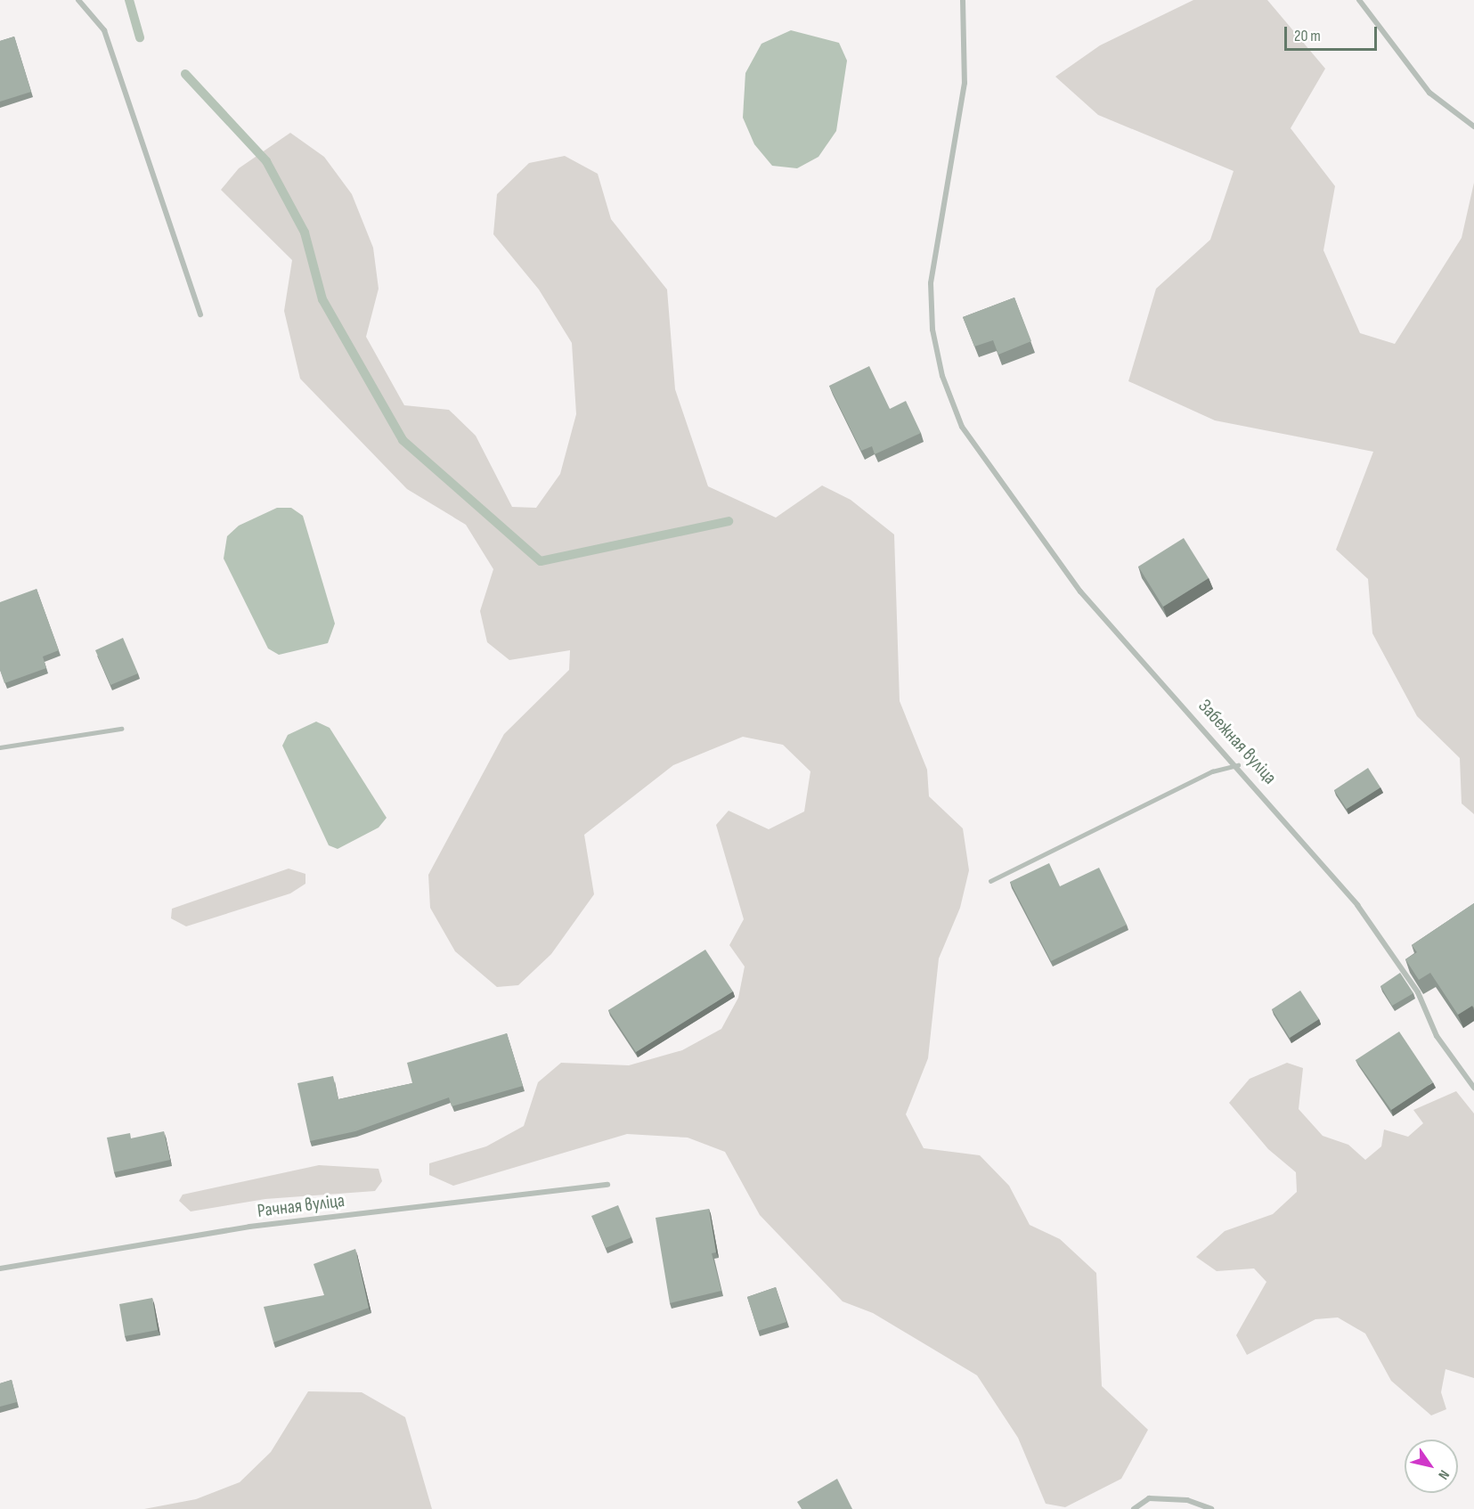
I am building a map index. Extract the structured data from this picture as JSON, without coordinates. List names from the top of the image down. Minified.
{"streets":{"street":["Забежная вуліца","Рачная вуліца"]},"scale_bar":"20 m","north":"bottom right"}
